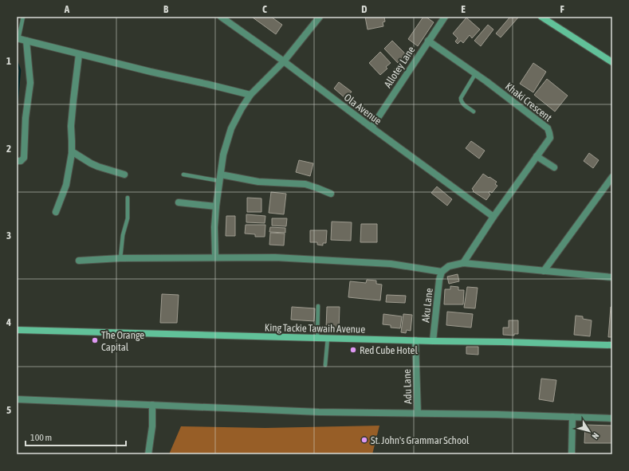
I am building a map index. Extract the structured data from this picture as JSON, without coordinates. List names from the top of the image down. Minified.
{"streets":{"street":["Allotey Lane","Khaki Crescent","Ola Avenue","Aku Lane","King Tackie Tawaih Avenue","Adu Lane"]},"crossings":[["Allotey Lane","Khaki Crescent"],["Allotey Lane","Ola Avenue"],["Khaki Crescent","Ola Avenue"],["Aku Lane","King Tackie Tawaih Avenue"],["King Tackie Tawaih Avenue","Adu Lane"]],"places":["The Orange Capital","Red Cube Hotel","St. John's Grammar School"],"scale_bar":"100 m","north":"bottom right","grid":{"columns":["A","B","C","D","E","F"],"rows":["1","2","3","4","5"]}}
